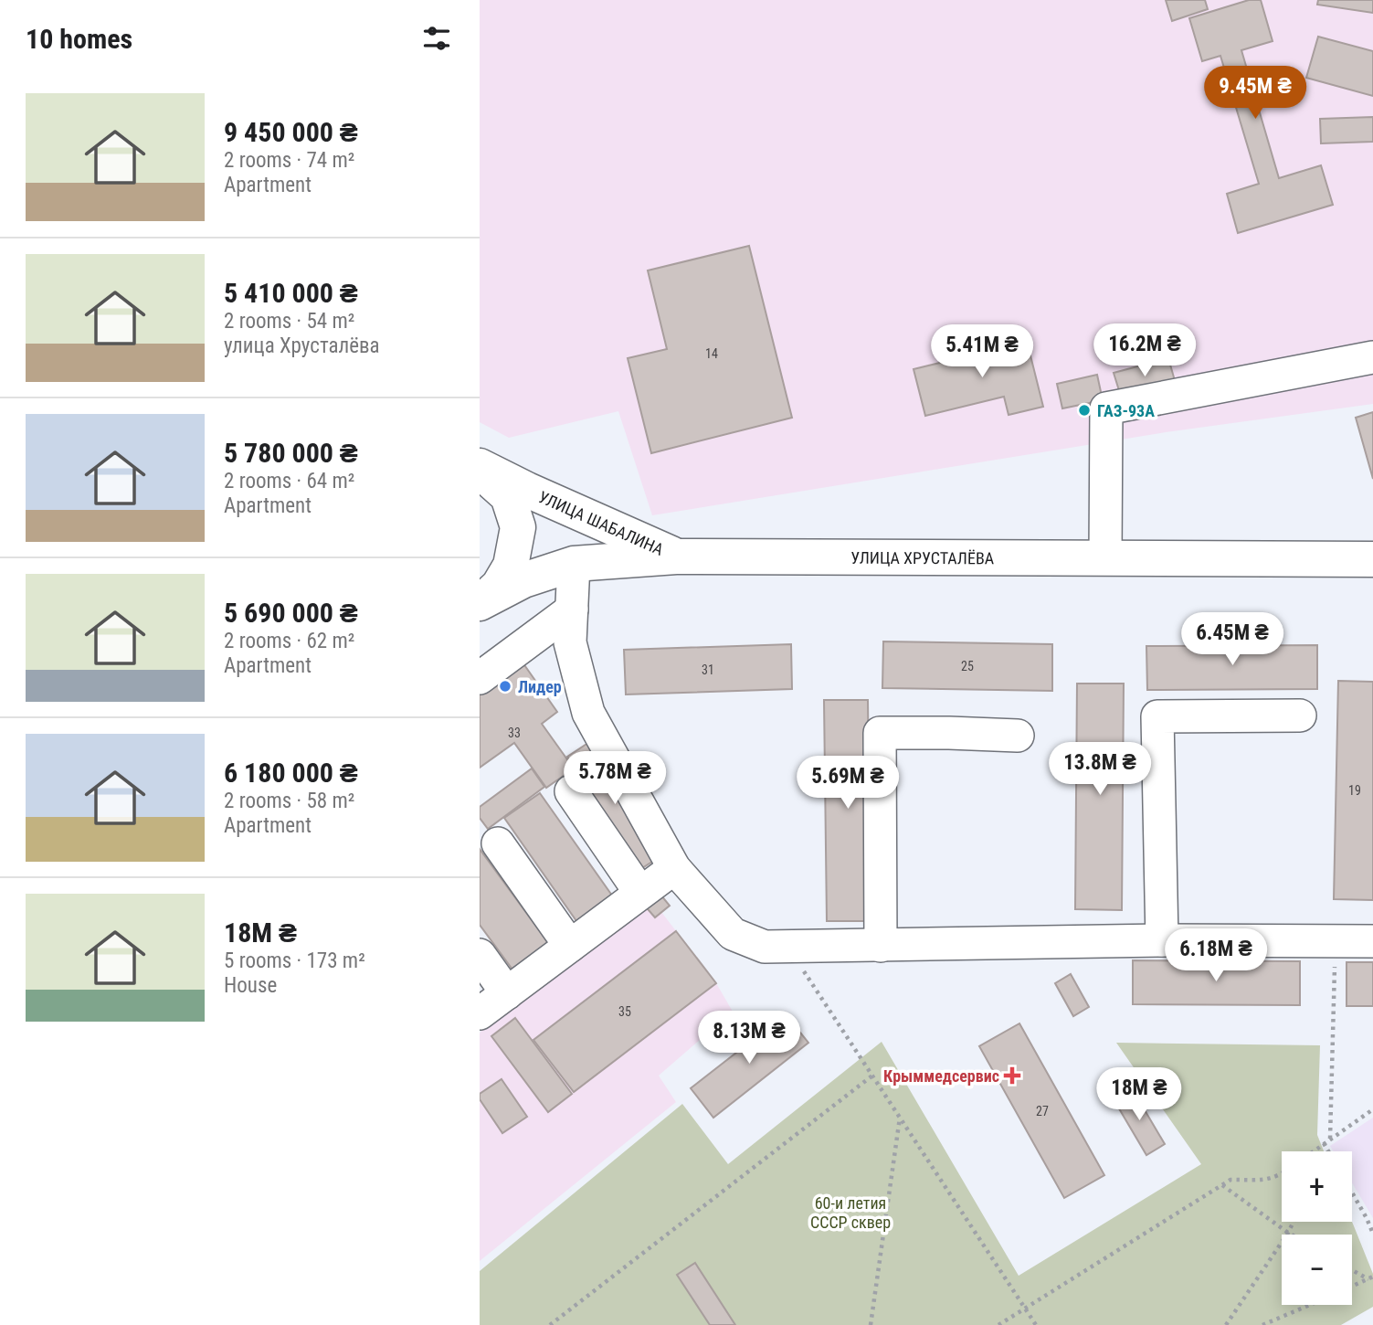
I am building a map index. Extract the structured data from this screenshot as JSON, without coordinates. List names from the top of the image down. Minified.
{"streets":{"main road":["УЛИЦА ШАБАЛИНА","УЛИЦА ХРУСТАЛЁВА"]},"crossings":[["УЛИЦА ШАБАЛИНА","УЛИЦА ХРУСТАЛЁВА"]],"parks":["60-и летия СССР сквер"],"places":{"other":["ГАЗ-93А","Лидер"],"health":["Крыммедсервис"]},"house_numbers":["14","25","31","33","19","35","27"],"page":{"heading":"10 homes","price":["9.45M ₴","16.2M ₴","5.41M ₴","6.45M ₴","13.8M ₴","5.78M ₴","5.69M ₴","6.18M ₴","8.13M ₴","18M ₴"],"list":[{"name":"9 450 000 ₴","note":"2 rooms · 74 m² · Apartment"},{"name":"5 410 000 ₴","note":"2 rooms · 54 m² · улица Хрусталёва"},{"name":"5 780 000 ₴","note":"2 rooms · 64 m² · Apartment"},{"name":"5 690 000 ₴","note":"2 rooms · 62 m² · Apartment"},{"name":"6 180 000 ₴","note":"2 rooms · 58 m² · Apartment"},{"name":"18M ₴","note":"5 rooms · 173 m² · House"}],"map_buttons":["+","−"]}}
